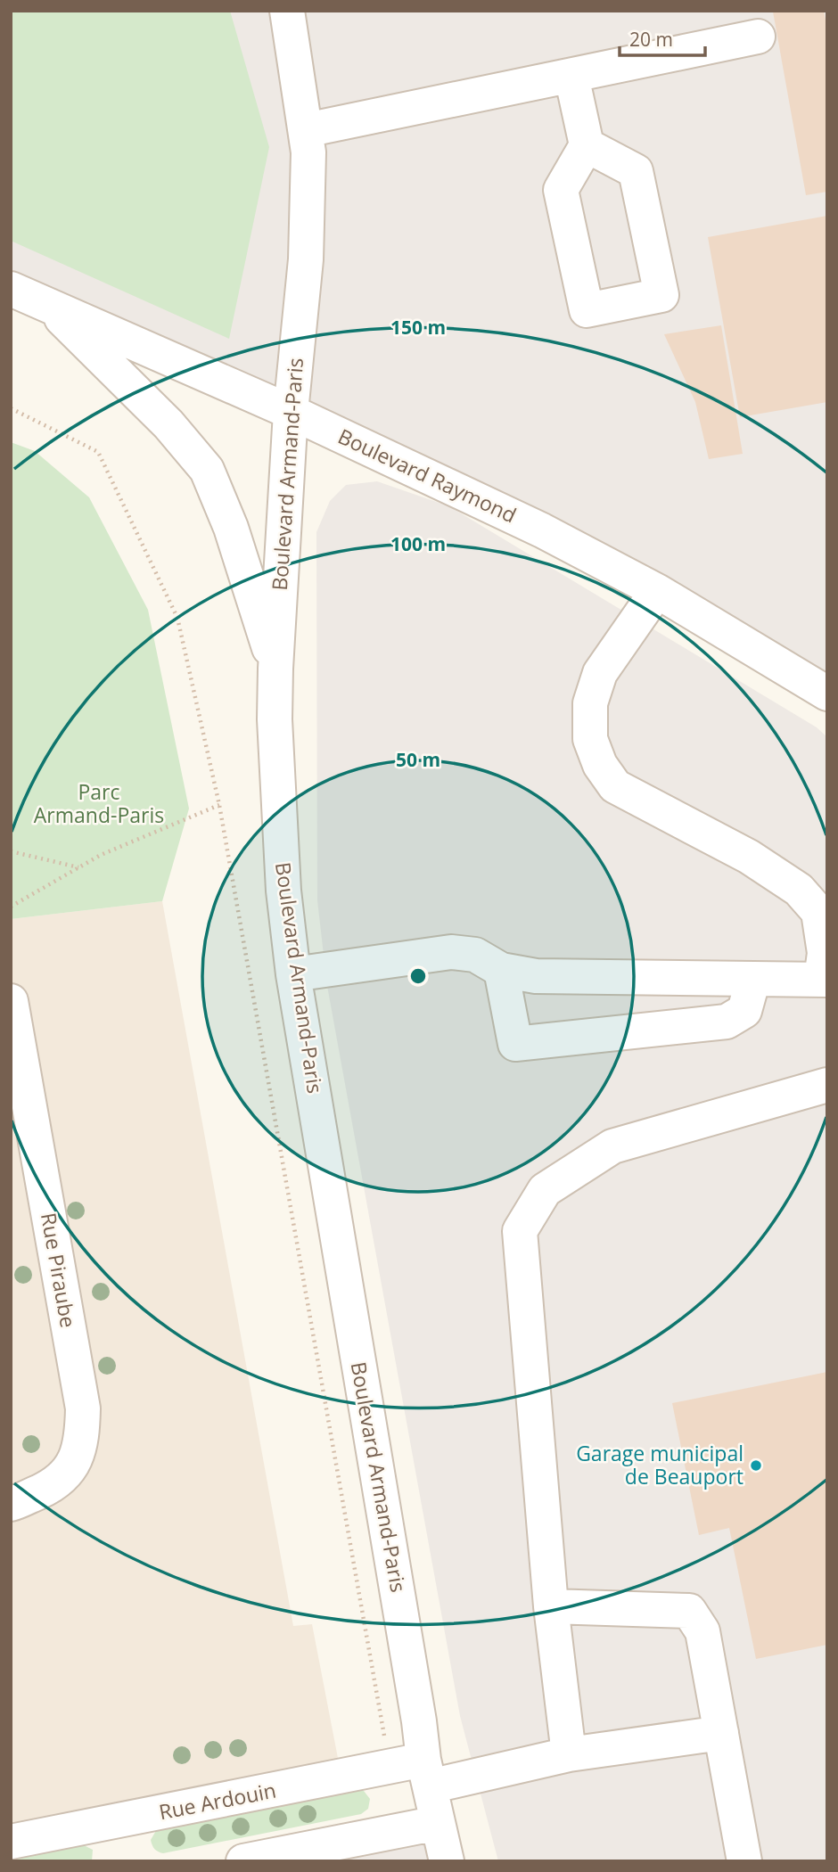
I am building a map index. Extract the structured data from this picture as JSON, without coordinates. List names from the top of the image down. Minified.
{"streets":{"street":["Boulevard Armand-Paris","Boulevard Raymond","Rue Piraube","Rue Ardouin"]},"crossings":[["Boulevard Armand-Paris","Boulevard Raymond"],["Boulevard Armand-Paris","Rue Ardouin"]],"parks":["Parc Armand-Paris"],"places":["Garage municipal de Beauport"],"scale_bar":"20 m","rings":["150 m","100 m","50 m"]}
